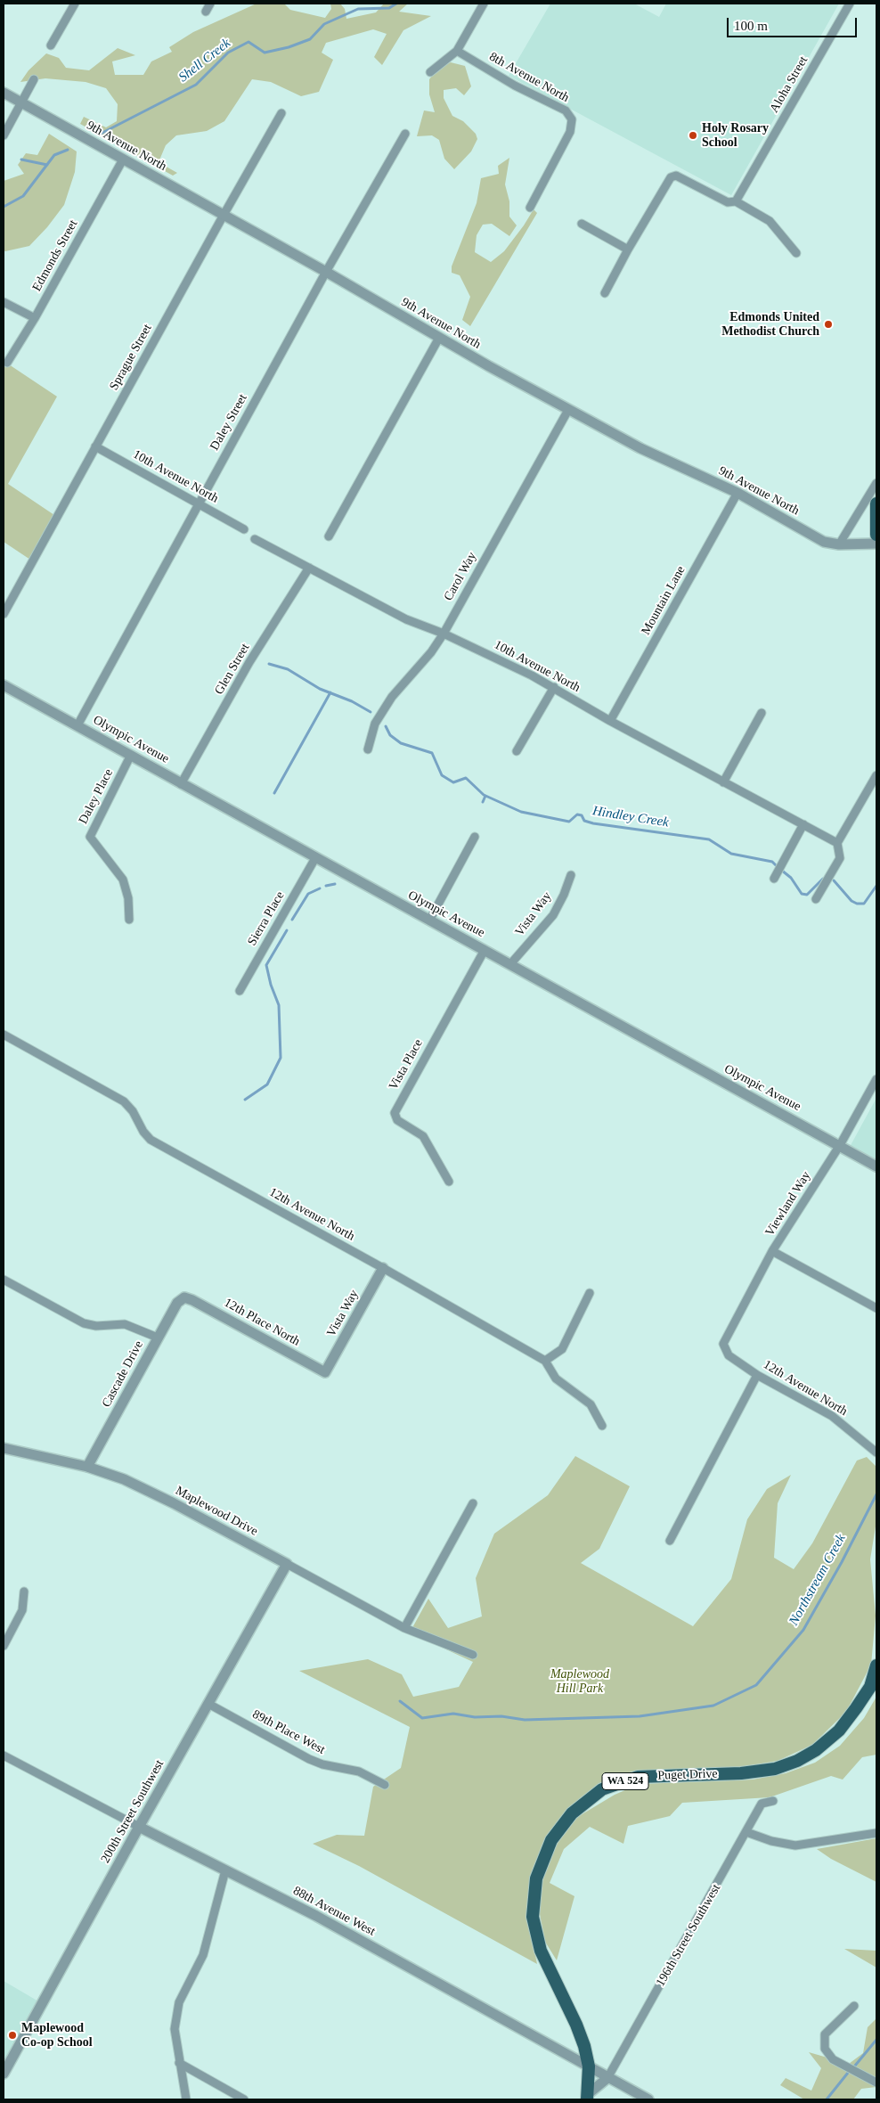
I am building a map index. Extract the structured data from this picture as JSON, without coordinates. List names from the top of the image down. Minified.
{"streets":{"main road":["Puget Drive","WA 524"],"street":["8th Avenue North","Aloha Street","9th Avenue North","Edmonds Street","Sprague Street","Daley Street","10th Avenue North","Carol Way","Mountain Lane","Glen Street","Olympic Avenue","Daley Place","Vista Way","Sierra Place","Vista Place","Viewland Way","12th Avenue North","12th Place North","Cascade Drive","Maplewood Drive","89th Place West","200th Street Southwest","88th Avenue West","196th Street Southwest"]},"crossings":[["9th Avenue North","Edmonds Street"],["9th Avenue North","Sprague Street"],["9th Avenue North","Daley Street"],["9th Avenue North","Carol Way"],["9th Avenue North","Mountain Lane"],["Sprague Street","10th Avenue North"],["Daley Street","10th Avenue North"],["Daley Street","Olympic Avenue"],["10th Avenue North","Carol Way"],["10th Avenue North","Mountain Lane"],["10th Avenue North","Glen Street"],["Glen Street","Olympic Avenue"],["Olympic Avenue","Daley Place"],["Olympic Avenue","Vista Way"],["Olympic Avenue","Sierra Place"],["Olympic Avenue","Vista Place"],["Olympic Avenue","Viewland Way"],["Vista Way","12th Avenue North"],["Vista Way","12th Place North"],["Viewland Way","12th Avenue North"],["12th Place North","Cascade Drive"],["Cascade Drive","Maplewood Drive"],["Maplewood Drive","200th Street Southwest"],["89th Place West","200th Street Southwest"],["Puget Drive","WA 524"],["Puget Drive","88th Avenue West"],["WA 524","88th Avenue West"],["200th Street Southwest","88th Avenue West"],["88th Avenue West","196th Street Southwest"]],"water":["Shell Creek","Hindley Creek","Northstream Creek"],"parks":["Maplewood Hill Park"],"places":["Holy Rosary School","Edmonds United Methodist Church","Maplewood Co-op School"],"scale_bar":"100 m"}
